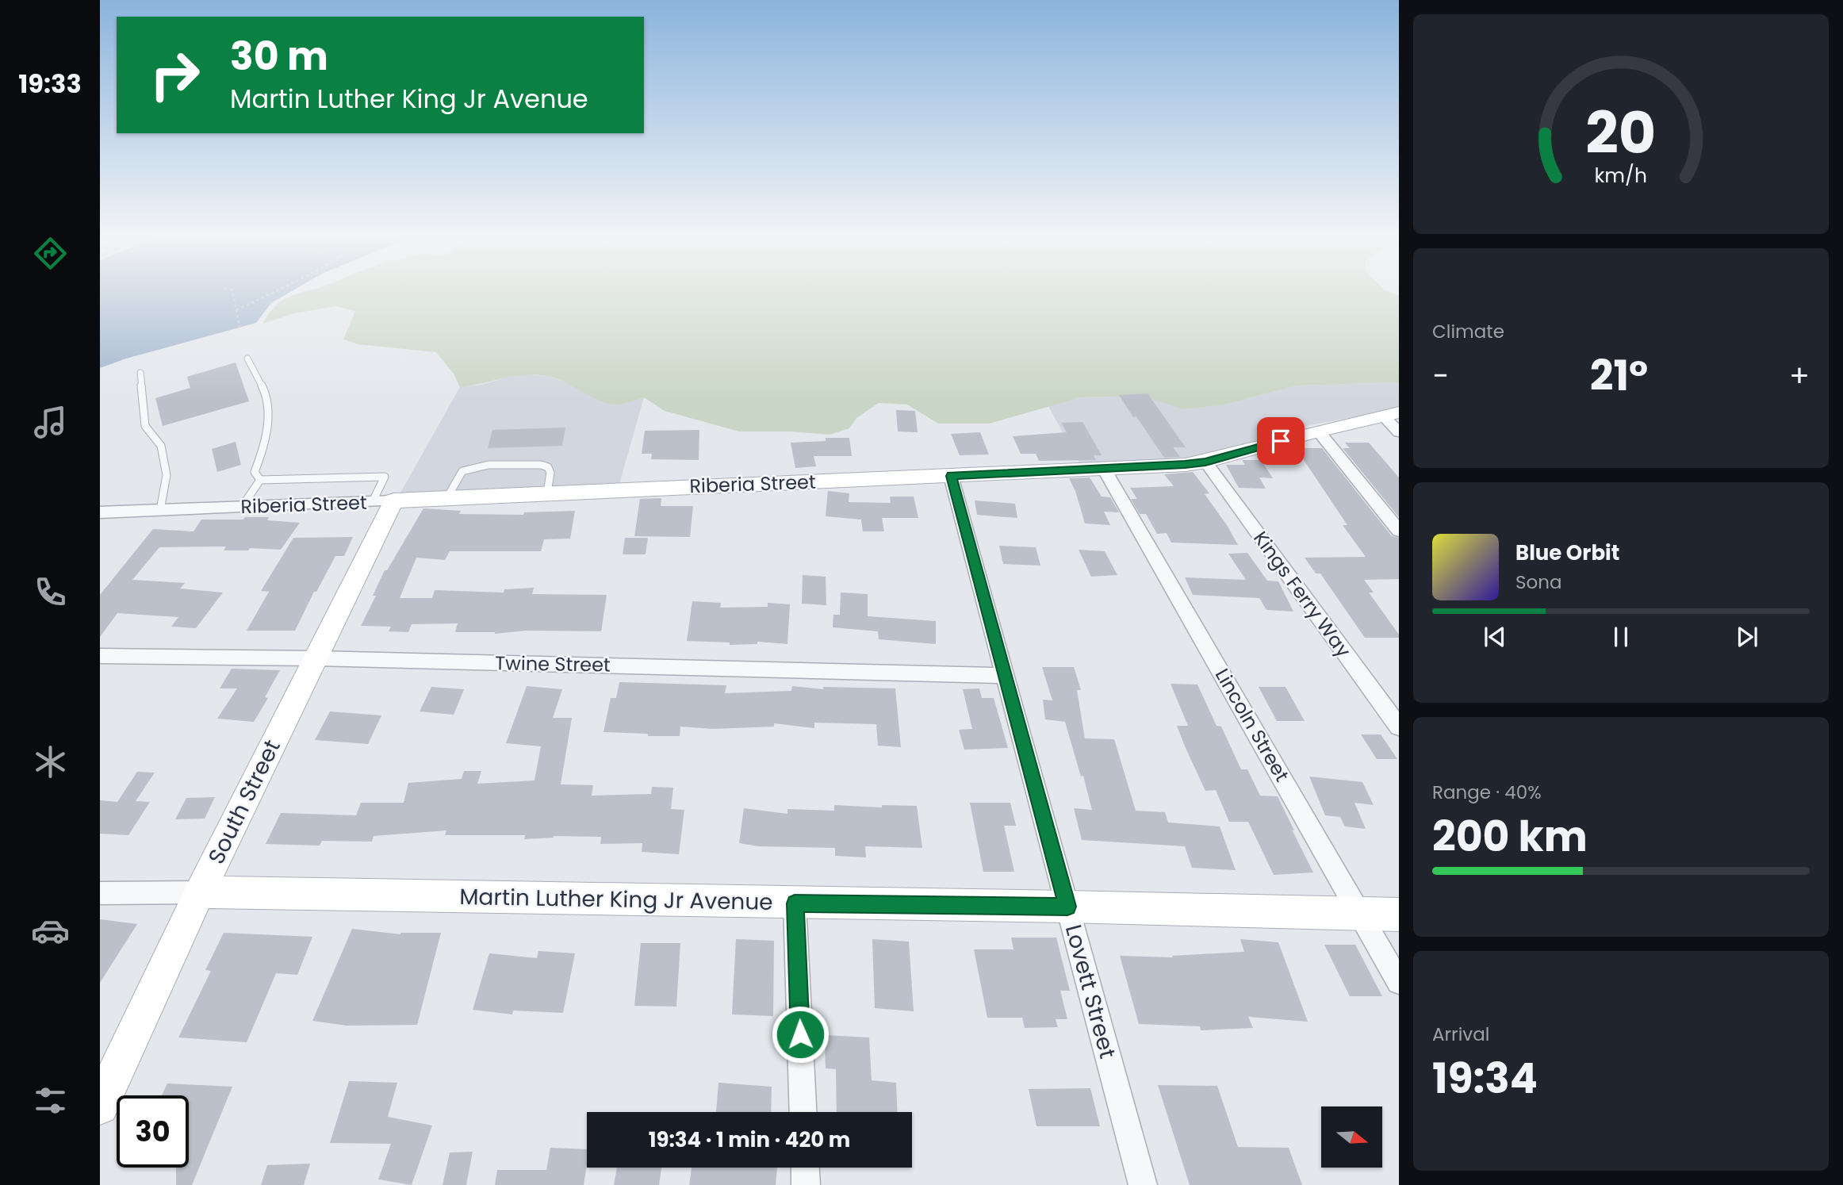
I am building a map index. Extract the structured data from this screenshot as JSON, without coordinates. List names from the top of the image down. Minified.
{"streets":{"street":["Riberia Street","Kings Ferry Way","Twine Street","Lincoln Street","South Street","Martin Luther King Jr Avenue","Lovett Street"]},"crossings":[["Riberia Street","Kings Ferry Way"],["Riberia Street","Lincoln Street"],["Riberia Street","South Street"],["Riberia Street","Lovett Street"],["Twine Street","South Street"],["Twine Street","Lovett Street"],["Lincoln Street","Martin Luther King Jr Avenue"],["South Street","Martin Luther King Jr Avenue"],["Martin Luther King Jr Avenue","Lovett Street"]],"north":"right","page":{"tabs":"19:33","turn":["30 m","Martin Luther King Jr Avenue"],"tile":["Climate",["Range · 40%","200 km"],["Arrival","19:34"]],"heat":["−","21°","+"],"song":["Blue Orbit","Sona"],"limit":"30","trip":"19:34 · 1 min · 420 m","gauge":["20","km/h"]}}
